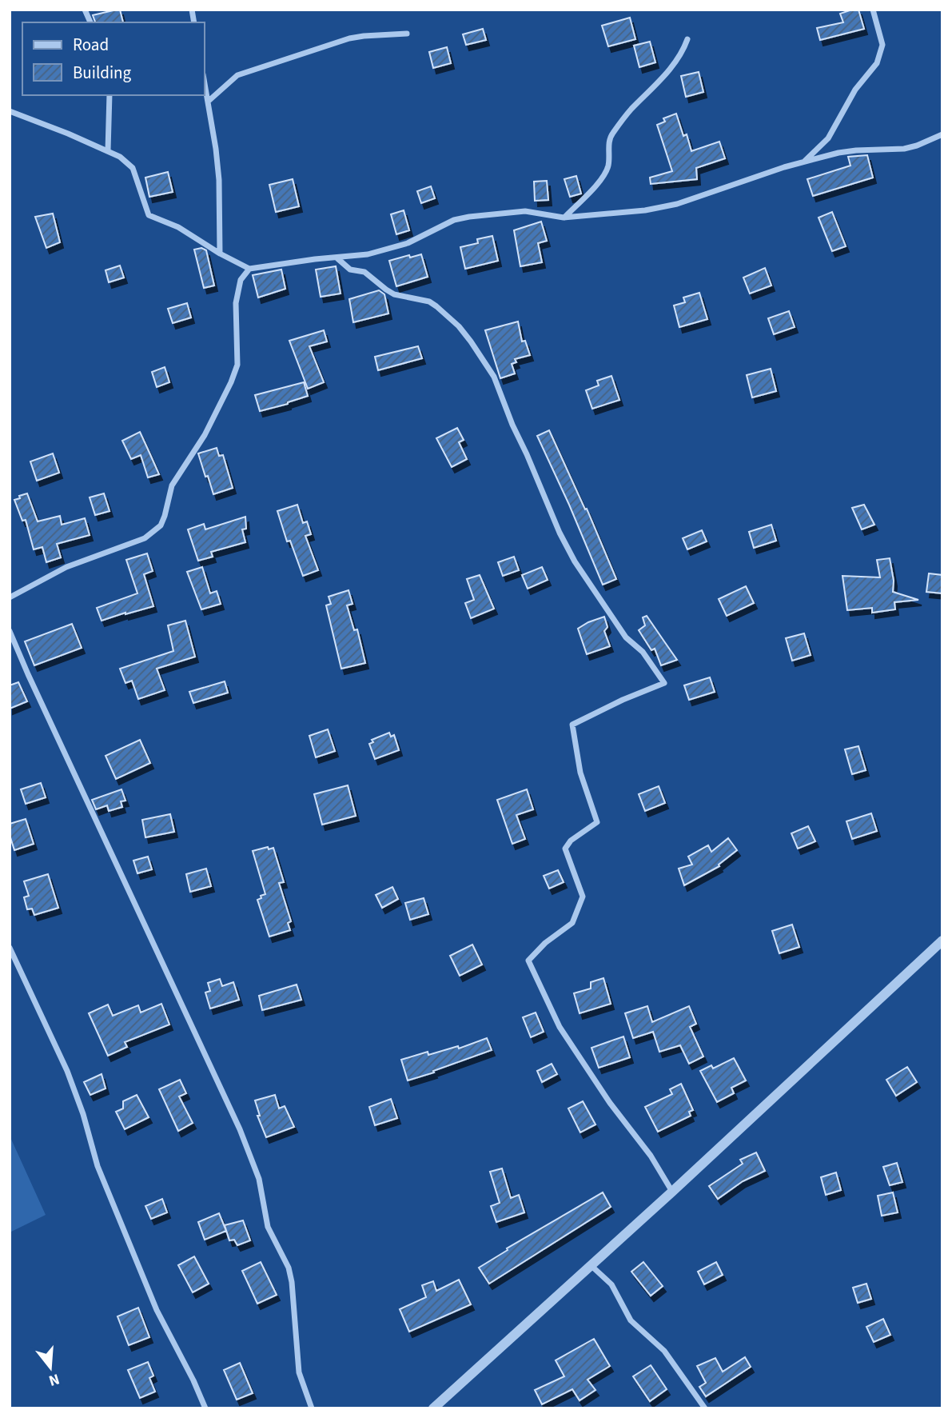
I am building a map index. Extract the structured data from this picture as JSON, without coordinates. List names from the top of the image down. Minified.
{"legend":["Road","Building"],"north":"bottom"}
